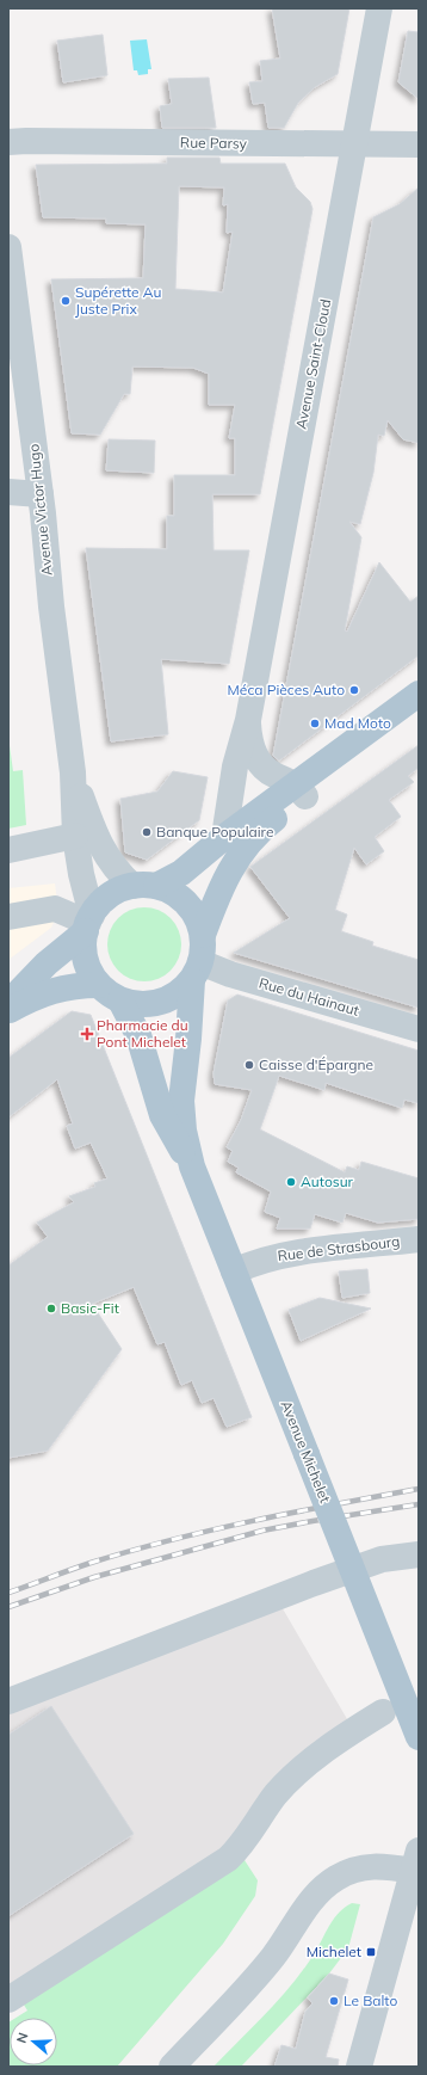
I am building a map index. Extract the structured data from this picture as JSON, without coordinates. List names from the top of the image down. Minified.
{"streets":{"main road":["Avenue Michelet"],"street":["Rue Parsy","Avenue Saint-Cloud","Avenue Victor Hugo","Rue du Hainaut","Rue de Strasbourg"]},"crossings":[["Rue Parsy","Avenue Saint-Cloud"],["Avenue Victor Hugo","Rue du Hainaut"],["Avenue Victor Hugo","Avenue Michelet"],["Rue du Hainaut","Avenue Michelet"],["Rue de Strasbourg","Avenue Michelet"]],"places":{"other":["Supérette Au Juste Prix","Méca Pièces Auto","Mad Moto","Banque Populaire","Caisse d'Épargne","Autosur","Basic-Fit","Le Balto"],"health":["Pharmacie du Pont Michelet"],"transit":["Michelet"]},"north":"left"}
